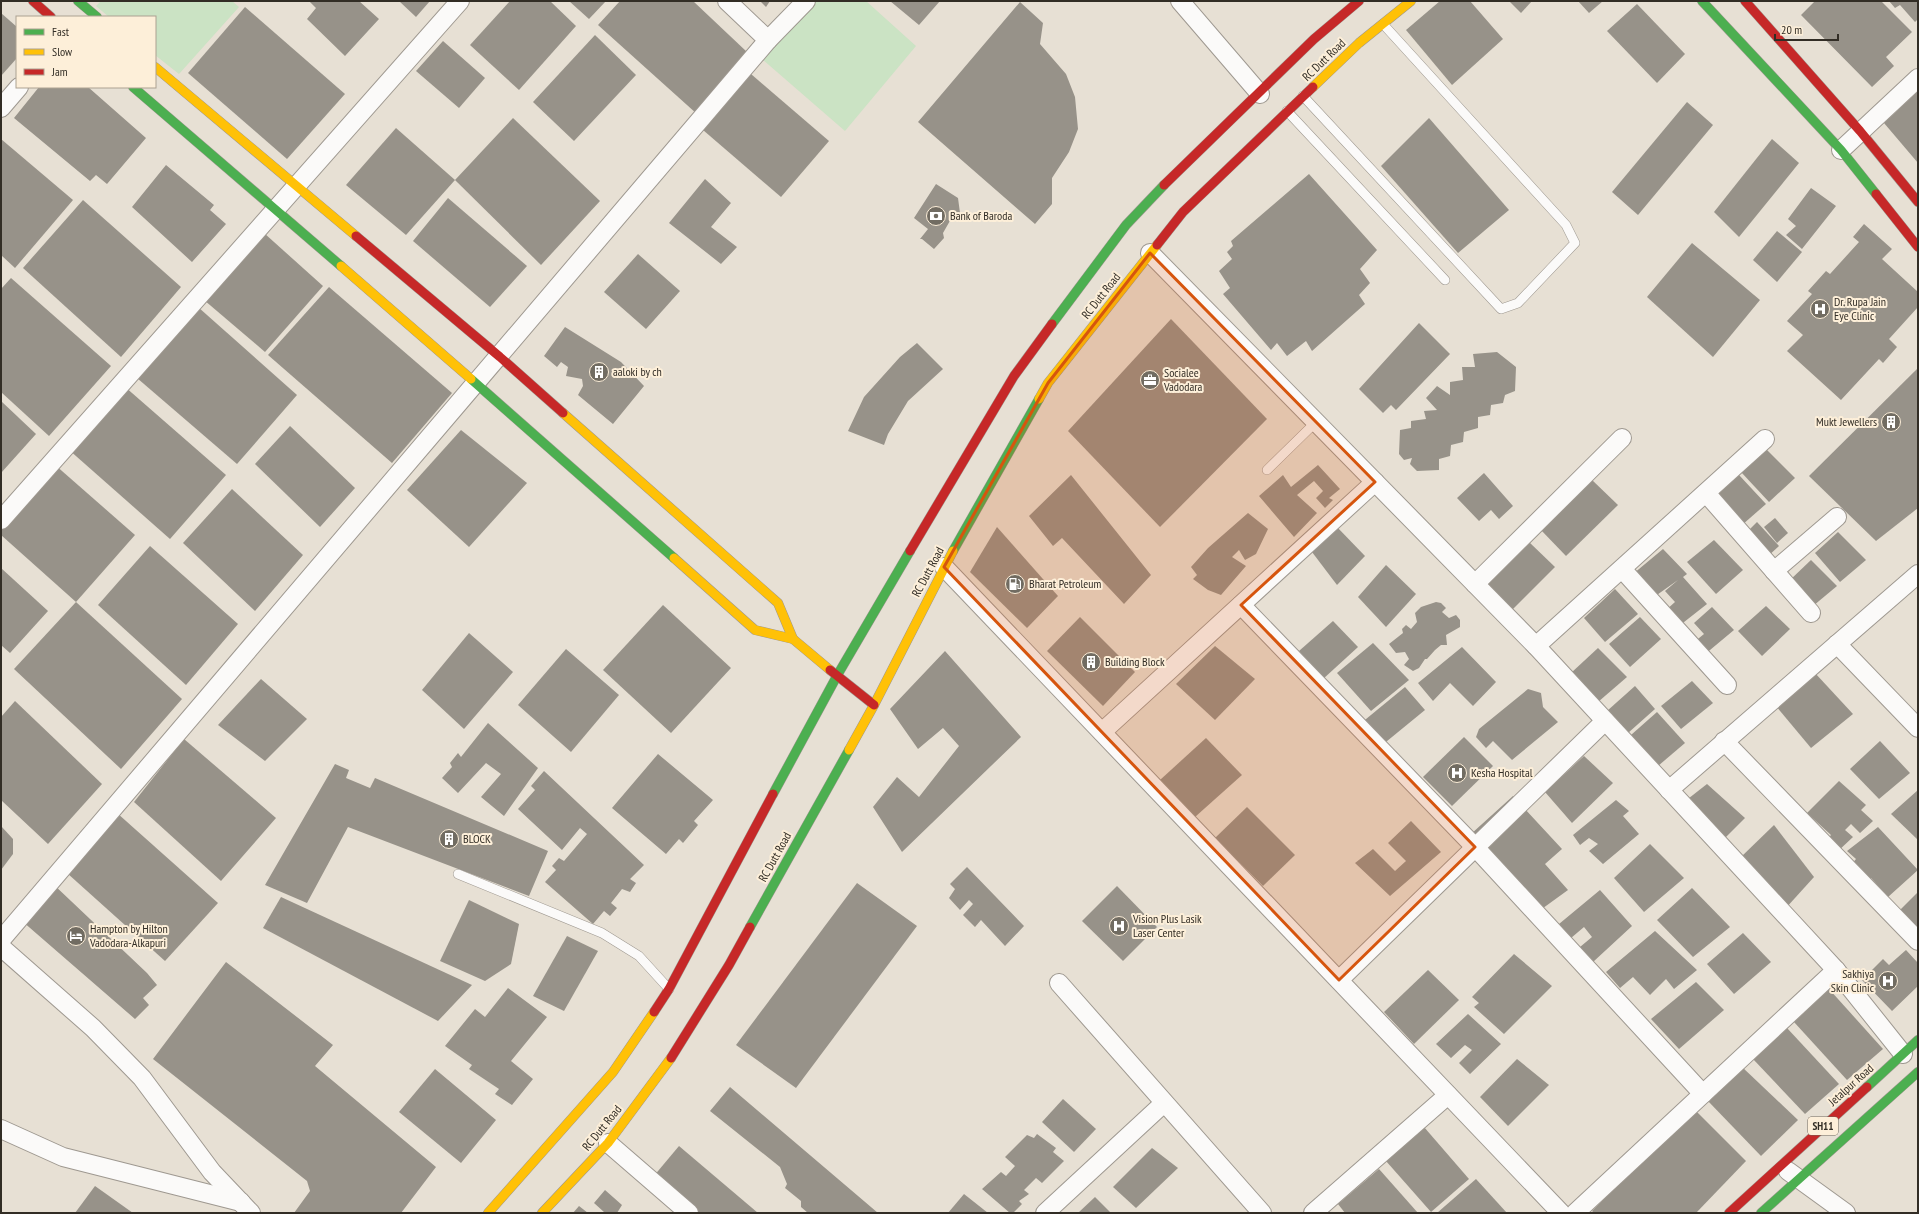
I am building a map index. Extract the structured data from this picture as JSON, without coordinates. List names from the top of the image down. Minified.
{"streets":{"main road":["RC Dutt Road","Jetalpur Road","SH11"]},"places":{"bank":["Bank of Baroda"],"hospital":["Dr. Rupa Jain Eye Clinic","Kesha Hospital","Vision Plus Lasik Laser Center","Sakhiya Skin Clinic"],"building":["aaloki by ch","Mukt Jewellers","Building Block","BLOCK"],"office":["Socialee Vadodara"],"fuel station":["Bharat Petroleum"],"hotel":["Hampton by Hilton Vadodara-Alkapuri"]},"legend":["Fast","Slow","Jam"],"scale_bar":"20 m"}
